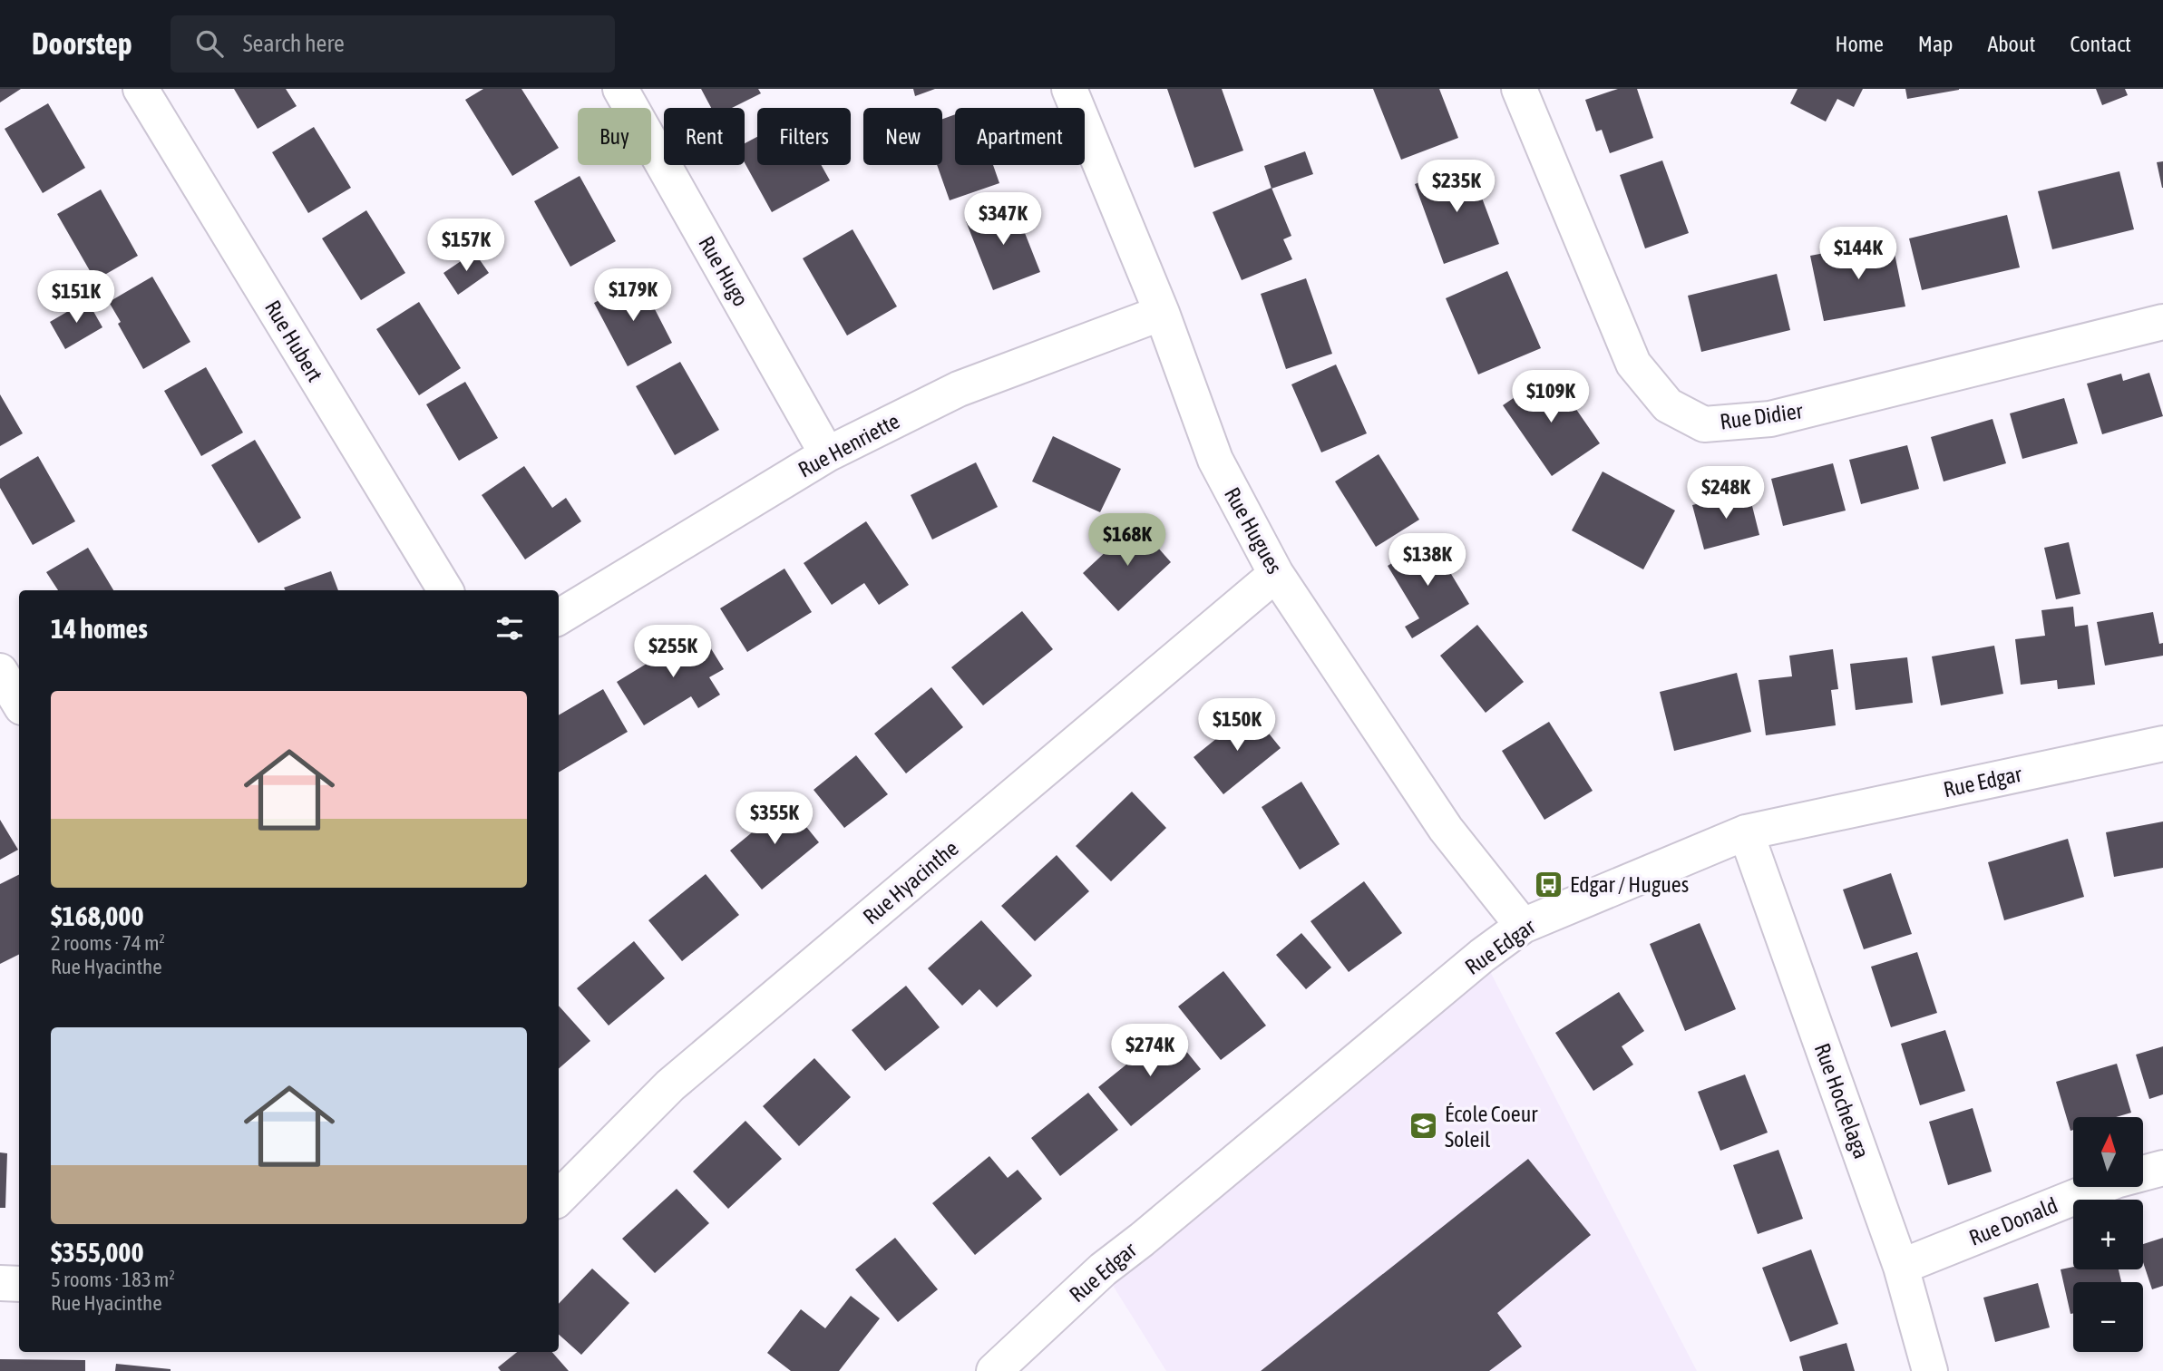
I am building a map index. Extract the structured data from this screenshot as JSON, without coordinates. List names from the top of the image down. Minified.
{"streets":{"street":["Rue Hugo","Rue Hubert","Rue Didier","Rue Henriette","Rue Hugues","Rue Edgar","Rue Hyacinthe","Rue Hochelaga","Rue Donald"]},"crossings":[["Rue Hugo","Rue Henriette"],["Rue Henriette","Rue Hugues"],["Rue Hugues","Rue Edgar"],["Rue Hugues","Rue Hyacinthe"],["Rue Edgar","Rue Hochelaga"],["Rue Hochelaga","Rue Donald"]],"places":{"bus stop":["Edgar / Hugues"],"school or university":["École Coeur Soleil"]},"north":"top","page":{"header":"Doorstep","search":"Search here","nav":["Home","Map","About","Contact"],"chip":["Buy","Rent","Filters","New","Apartment"],"price":["$235K","$347K","$157K","$144K","$179K","$151K","$109K","$248K","$168K","$138K","$255K","$150K","$355K","$274K"],"heading":"14 homes","list":[{"name":"$168,000","note":"2 rooms · 74 m² · Rue Hyacinthe"},{"name":"$355,000","note":"5 rooms · 183 m² · Rue Hyacinthe"}],"map_buttons":["+","−"]}}
